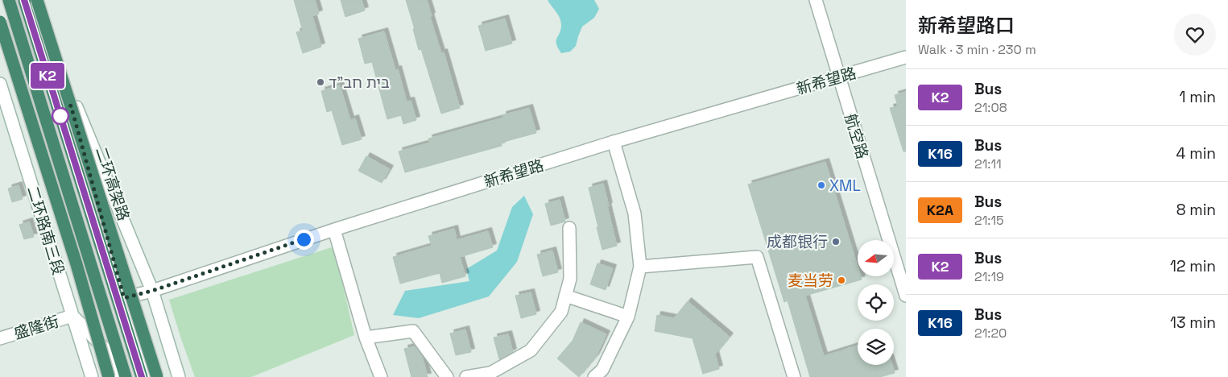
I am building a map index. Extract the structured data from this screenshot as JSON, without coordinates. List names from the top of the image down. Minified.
{"streets":{"highway":["二环高架路"],"street":["新希望路","航空路","二环路南三段","盛隆街"]},"crossings":[["新希望路","航空路"],["二环路南三段","盛隆街"]],"places":["בית חב\"ד","XML","成都银行","麦当劳"],"lines":["bus line K2"],"north":"left","page":{"on_map":"K2","heading":["新希望路口","Walk · 3 min · 230 m"],"list":[{"mark":"K2","name":"Bus","note":"21:08","value":"1 min"},{"mark":"K16","name":"Bus","note":"21:11","value":"4 min"},{"mark":"K2A","name":"Bus","note":"21:15","value":"8 min"},{"mark":"K2","name":"Bus","note":"21:19","value":"12 min"},{"mark":"K16","name":"Bus","note":"21:20","value":"13 min"}]}}
